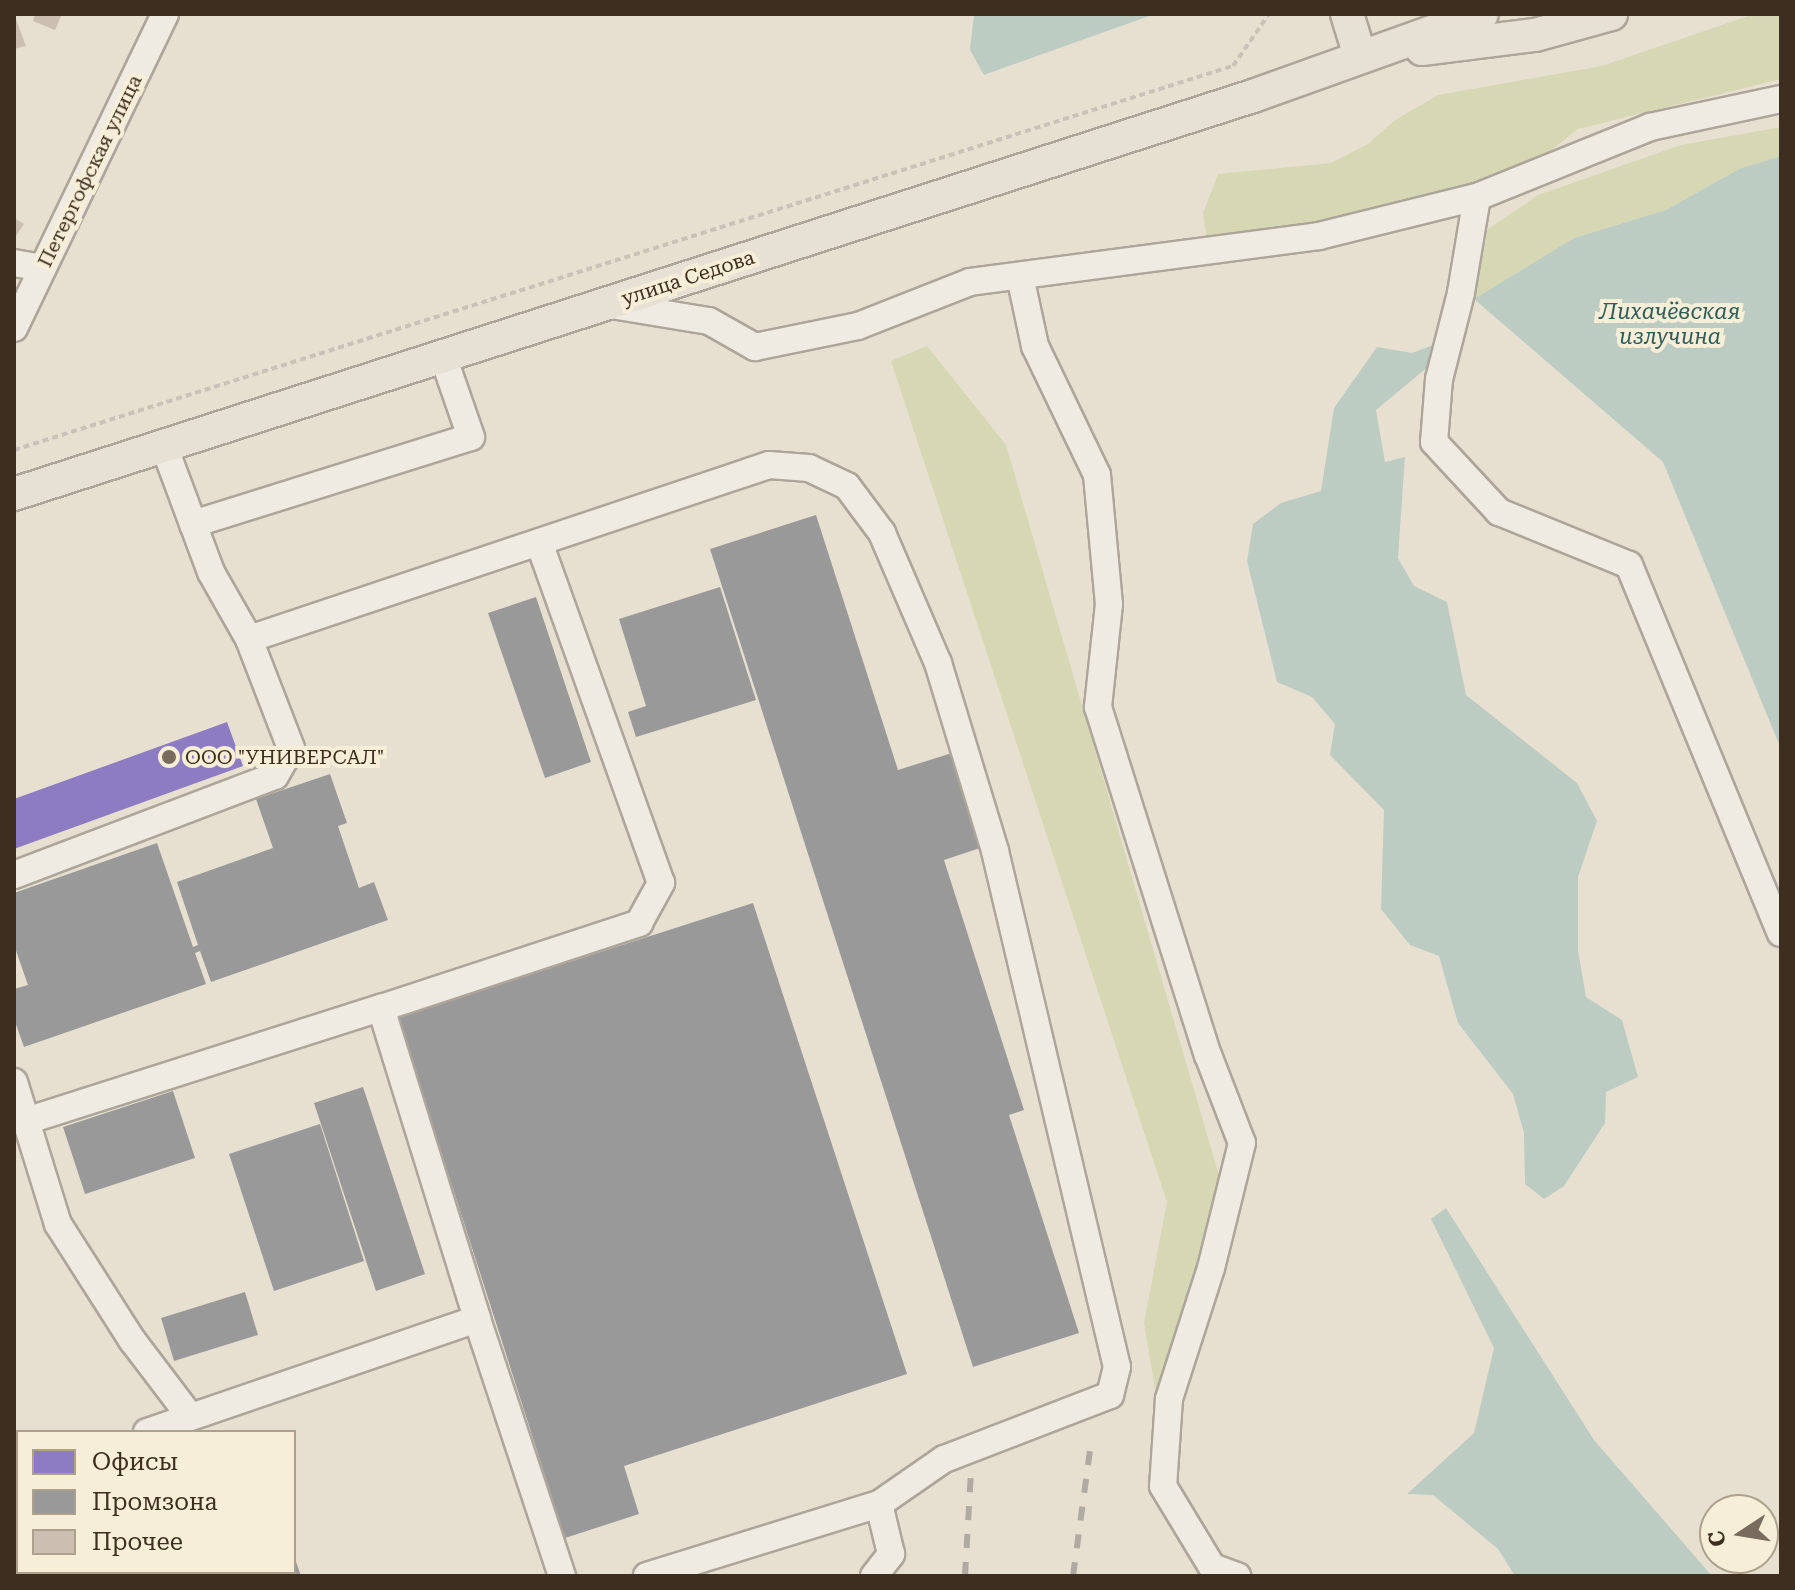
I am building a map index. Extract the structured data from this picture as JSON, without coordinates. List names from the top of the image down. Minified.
{"streets":{"main road":["улица Седова"],"street":["Петергофская улица"]},"water":["Лихачёвская излучина"],"places":["ООО \"УНИВЕРСАЛ\""],"legend":["Офисы","Промзона","Прочее"],"north":"left"}
